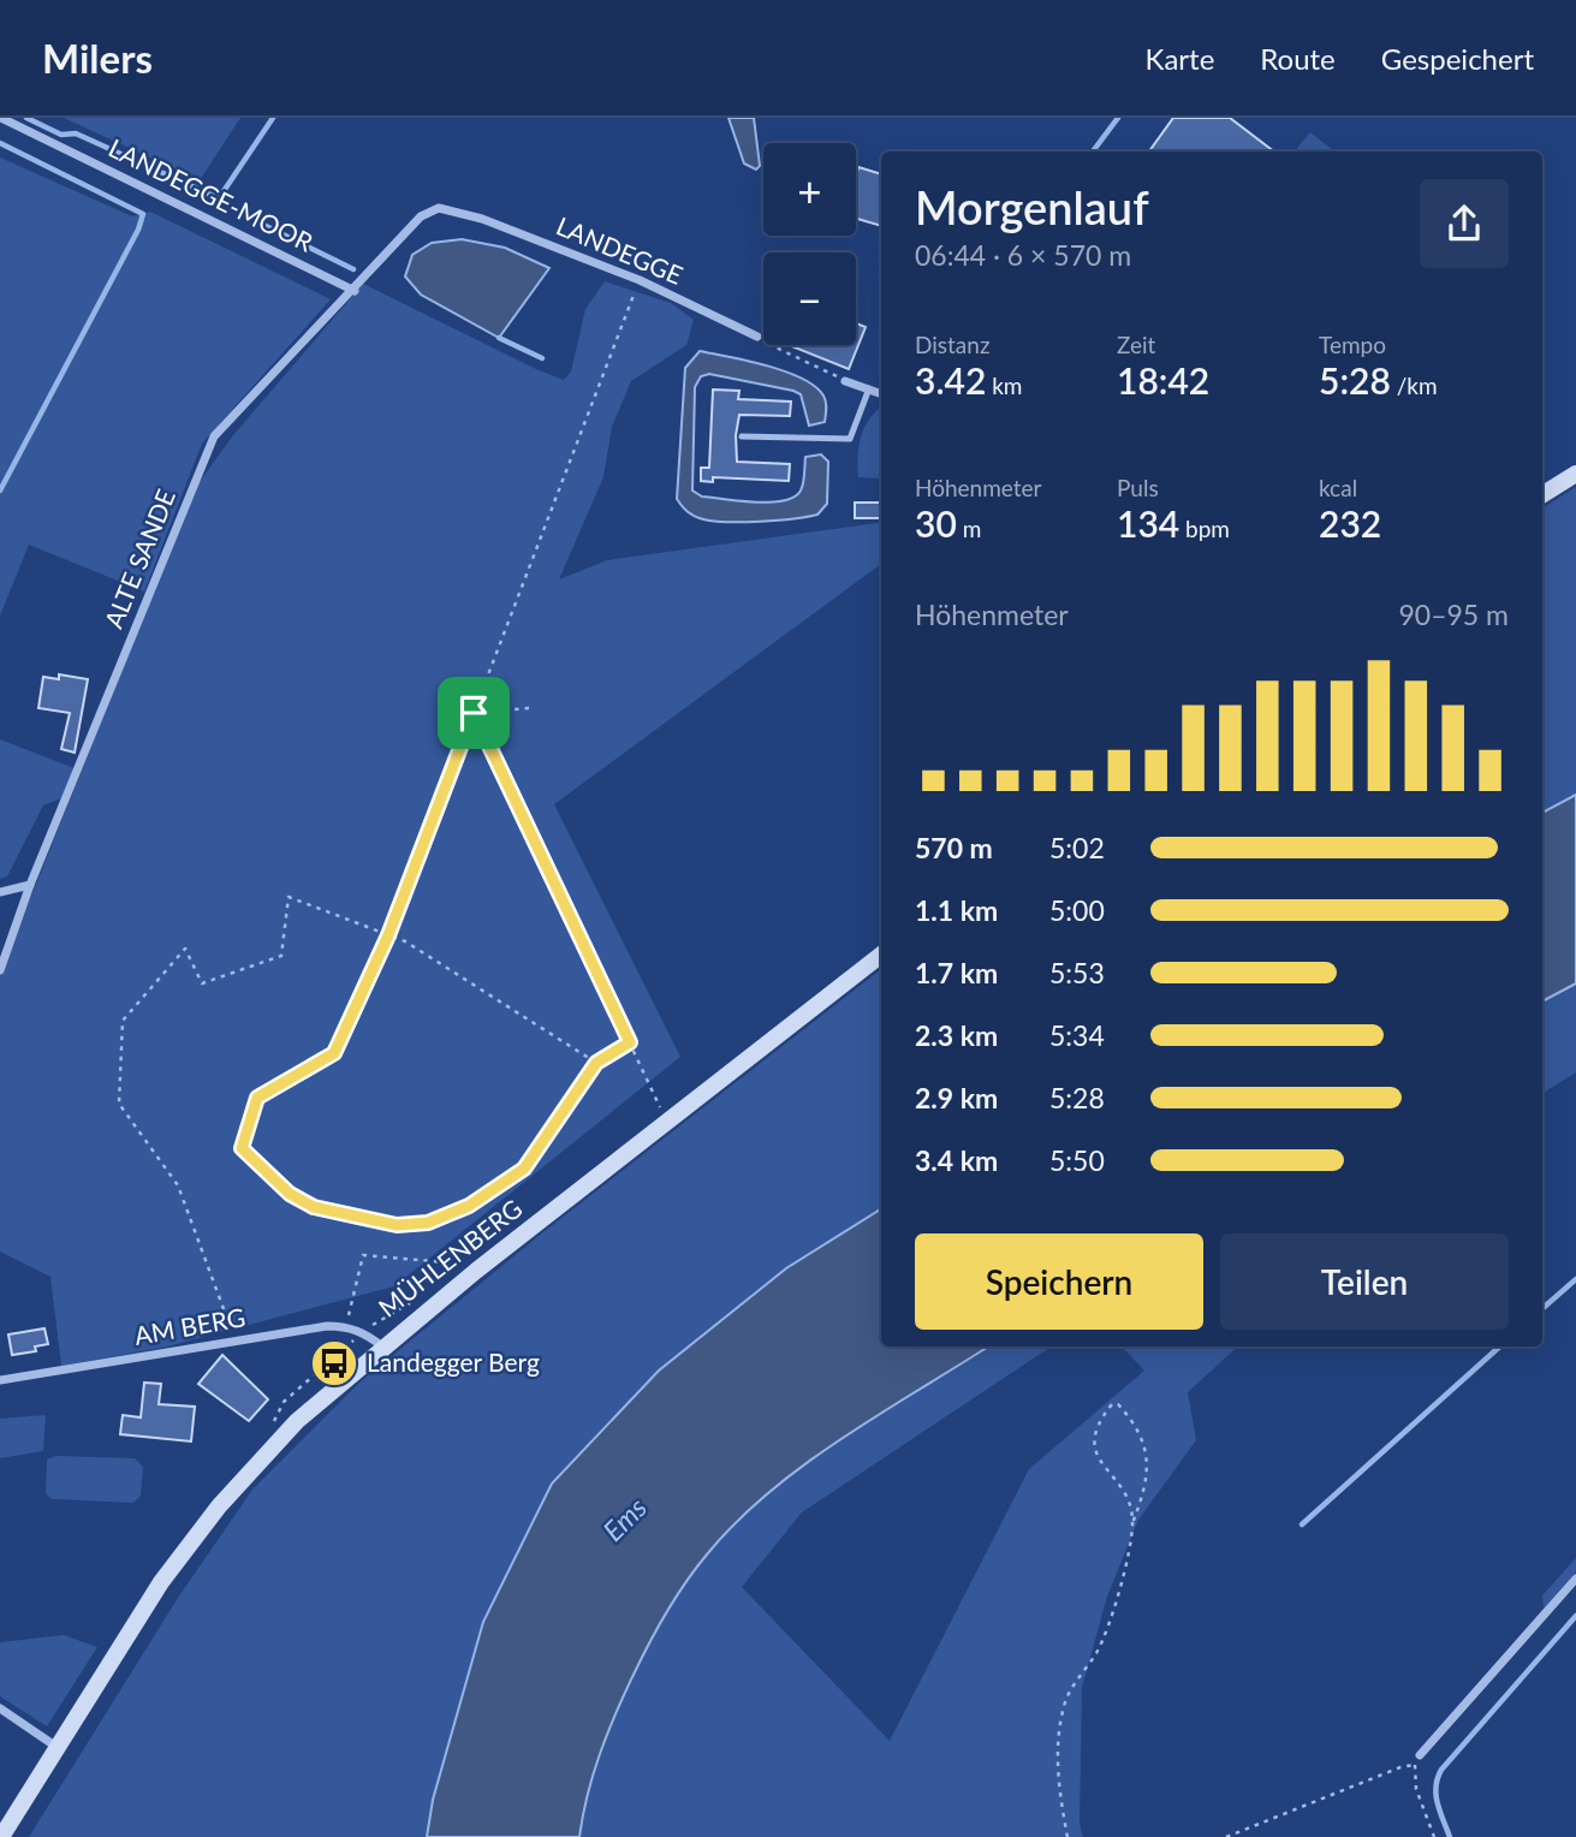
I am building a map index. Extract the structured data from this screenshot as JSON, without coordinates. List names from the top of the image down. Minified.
{"streets":{"main road":["MÜHLENBERG"],"street":["LANDEGGE-MOOR","LANDEGGE","ALTE SANDE","AM BERG"]},"crossings":[["LANDEGGE-MOOR","LANDEGGE"],["LANDEGGE-MOOR","ALTE SANDE"],["LANDEGGE","ALTE SANDE"],["MÜHLENBERG","AM BERG"]],"water":["Ems"],"places":{"bus stop":["Landegger Berg"]},"page":{"header":"Milers","nav":["Karte","Route","Gespeichert"],"map_buttons":["+","−"],"heading":["Morgenlauf","06:44 · 6 × 570 m"],"stats":[["Distanz","3.42 km"],["Zeit","18:42"],["Tempo","5:28 /km"],["Höhenmeter","30 m"],["Puls","134 bpm"],["kcal","232"]],"chart":["Höhenmeter","90–95 m"],"list":[{"name":"570 m","note":"5:02"},{"name":"1.1 km","note":"5:00"},{"name":"1.7 km","note":"5:53"},{"name":"2.3 km","note":"5:34"},{"name":"2.9 km","note":"5:28"},{"name":"3.4 km","note":"5:50"}],"buttons":["Speichern","Teilen"]}}
